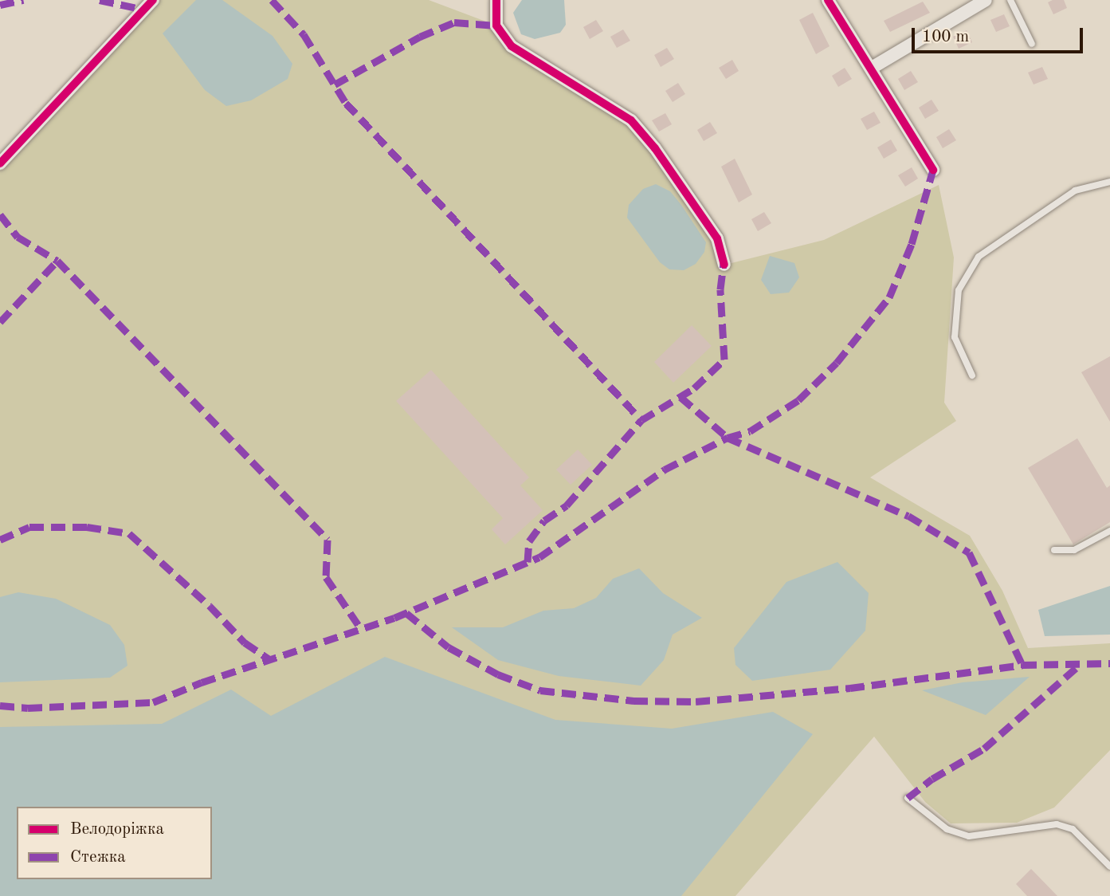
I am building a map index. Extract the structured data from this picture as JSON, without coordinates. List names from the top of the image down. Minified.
{"legend":["Велодоріжка","Стежка"],"scale_bar":"100 m"}
